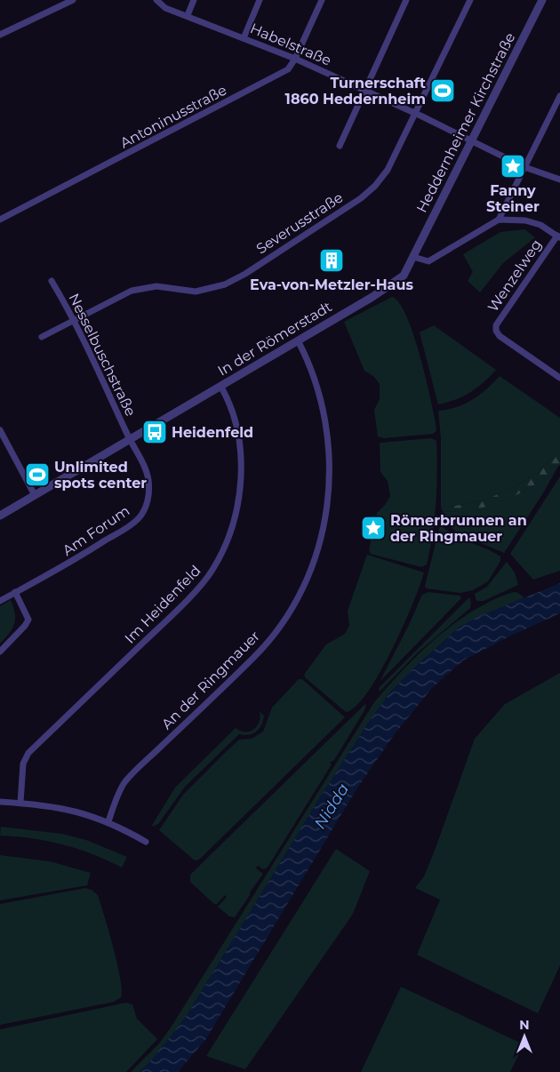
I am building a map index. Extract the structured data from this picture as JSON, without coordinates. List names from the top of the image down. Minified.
{"streets":{"street":["Habelstraße","Antoninusstraße","Heddernheimer Kirchstraße","Severusstraße","Wenzelweg","In der Römerstadt","Nesselbuschstraße","Am Forum","Im Heidenfeld","An der Ringmauer"]},"crossings":[["Habelstraße","Antoninusstraße"],["Habelstraße","Heddernheimer Kirchstraße"],["Habelstraße","Severusstraße"],["Heddernheimer Kirchstraße","In der Römerstadt"],["Severusstraße","Nesselbuschstraße"],["In der Römerstadt","Nesselbuschstraße"],["In der Römerstadt","Am Forum"],["In der Römerstadt","Im Heidenfeld"],["In der Römerstadt","An der Ringmauer"],["Nesselbuschstraße","Am Forum"]],"water":["Nidda"],"places":{"sports":["Turnerschaft 1860 Heddernheim","Unlimited spots center"],"place":["Fanny Steiner","Römerbrunnen an der Ringmauer"],"building":["Eva-von-Metzler-Haus"],"bus stop":["Heidenfeld"]},"north":"top"}
